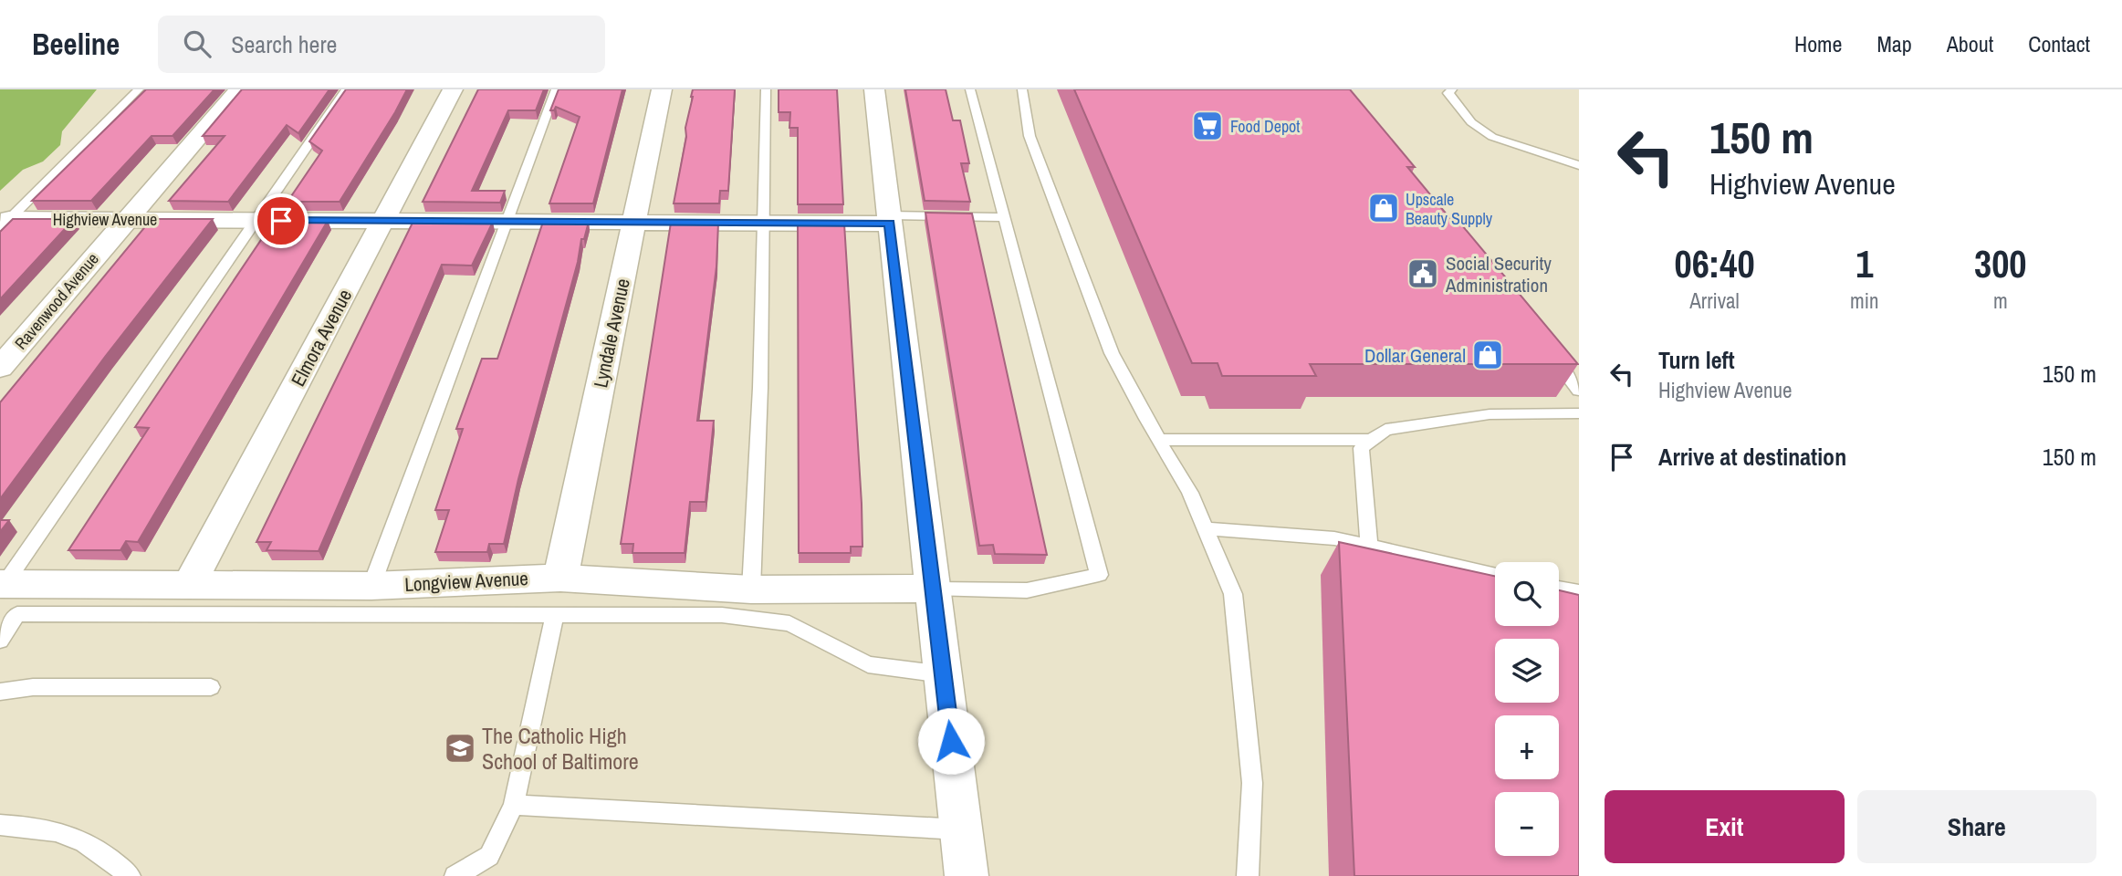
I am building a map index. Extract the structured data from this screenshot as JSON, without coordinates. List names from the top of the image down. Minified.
{"streets":{"street":["Highview Avenue","Ravenwood Avenue","Lyndale Avenue","Elmora Avenue","Longview Avenue"]},"crossings":[["Highview Avenue","Ravenwood Avenue"],["Highview Avenue","Lyndale Avenue"],["Highview Avenue","Elmora Avenue"],["Lyndale Avenue","Longview Avenue"],["Elmora Avenue","Longview Avenue"]],"places":{"supermarket":["Food Depot"],"shop":["Upscale Beauty Supply","Dollar General"],"public building":["Social Security Administration"],"school or university":["The Catholic High School of Baltimore"]},"page":{"header":"Beeline","search":"Search here","nav":["Home","Map","About","Contact"],"turn":["150 m","Highview Avenue"],"eta":["06:40","Arrival","1","min","300","m"],"list":[{"name":"Turn left","note":"Highview Avenue","value":"150 m"},{"name":"Arrive at destination","value":"150 m"}],"map_buttons":["+","−"],"buttons":["Exit","Share"]}}
